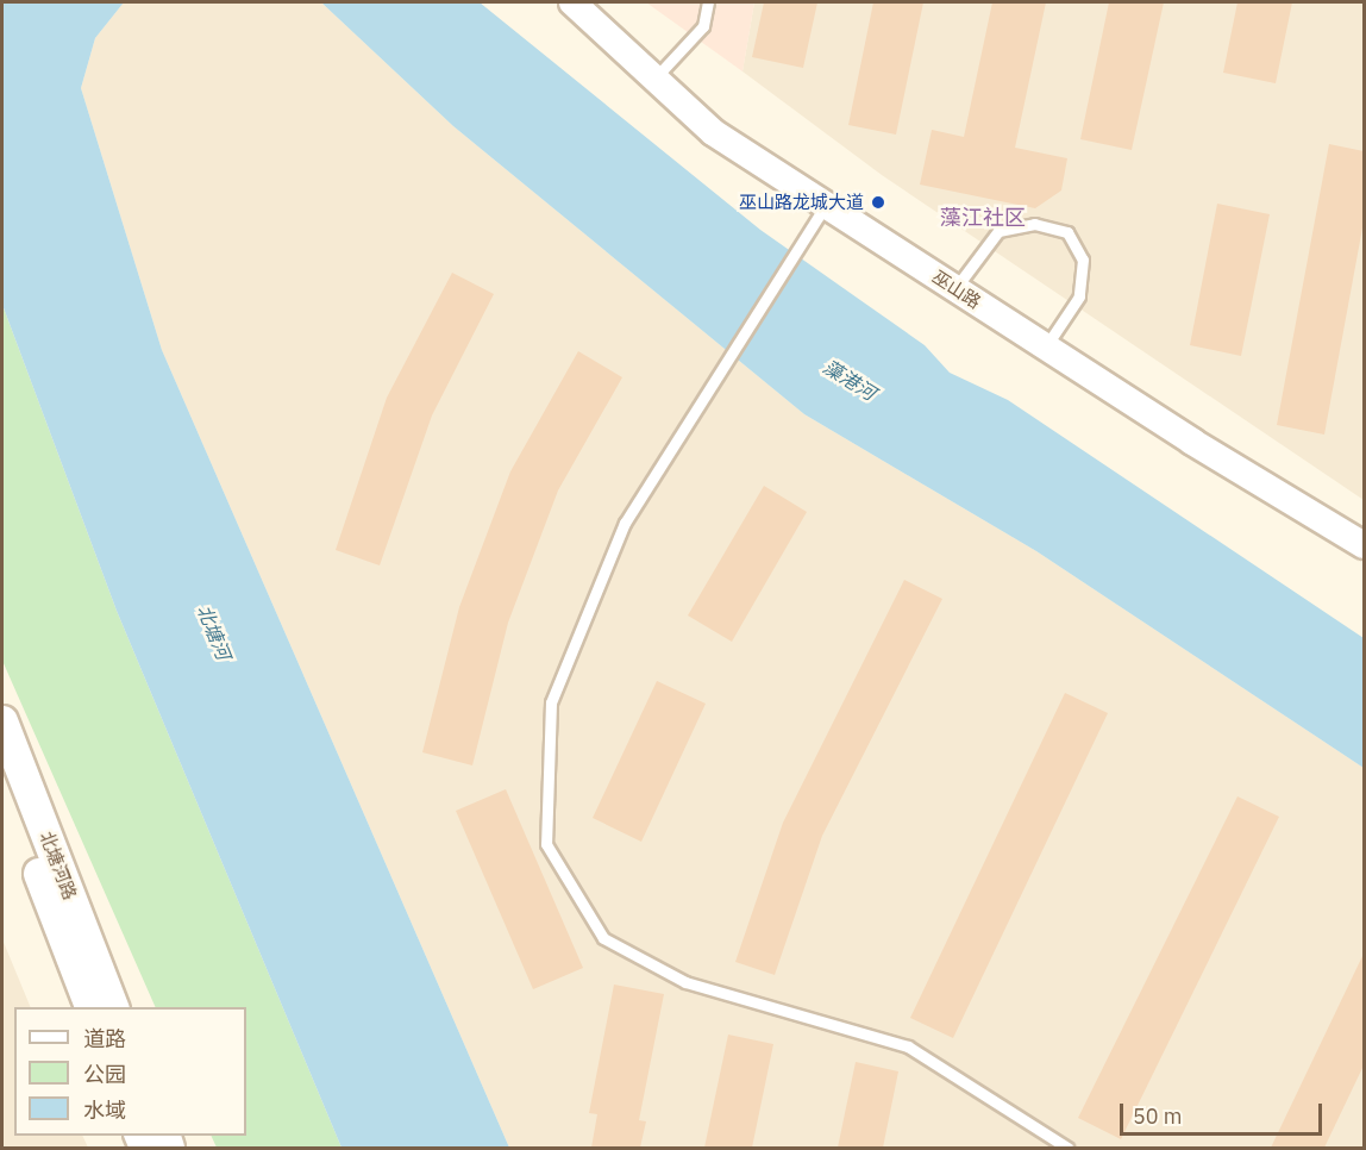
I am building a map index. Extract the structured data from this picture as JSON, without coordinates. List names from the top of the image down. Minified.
{"streets":{"main road":["北塘河路"],"street":["巫山路"]},"districts":["藻江社区"],"water":["藻港河","北塘河"],"places":["巫山路龙城大道"],"legend":["道路","公园","水域"],"scale_bar":"50 m"}
